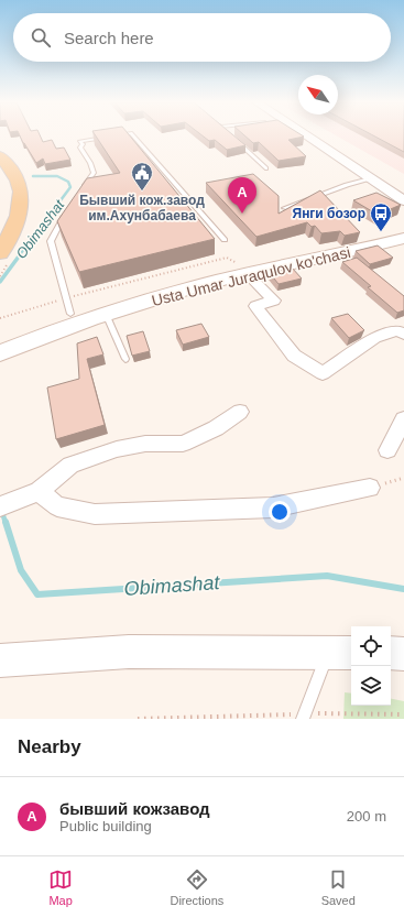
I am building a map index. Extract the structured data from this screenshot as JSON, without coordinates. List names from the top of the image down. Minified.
{"streets":{"main road":["Usta Umar Juraqulov ko'chasi"]},"water":["Obimashat"],"places":{"public building":["Бывший кож.завод им.Ахунбабаева"],"bus stop":["Янги бозор"]},"north":"top left","page":{"search":"Search here","pins":"A","heading":"Nearby","list":[{"mark":"A","name":"бывший кожзавод","note":"Public building","value":"200 m"}],"nav":["Map","Directions","Saved"]}}
